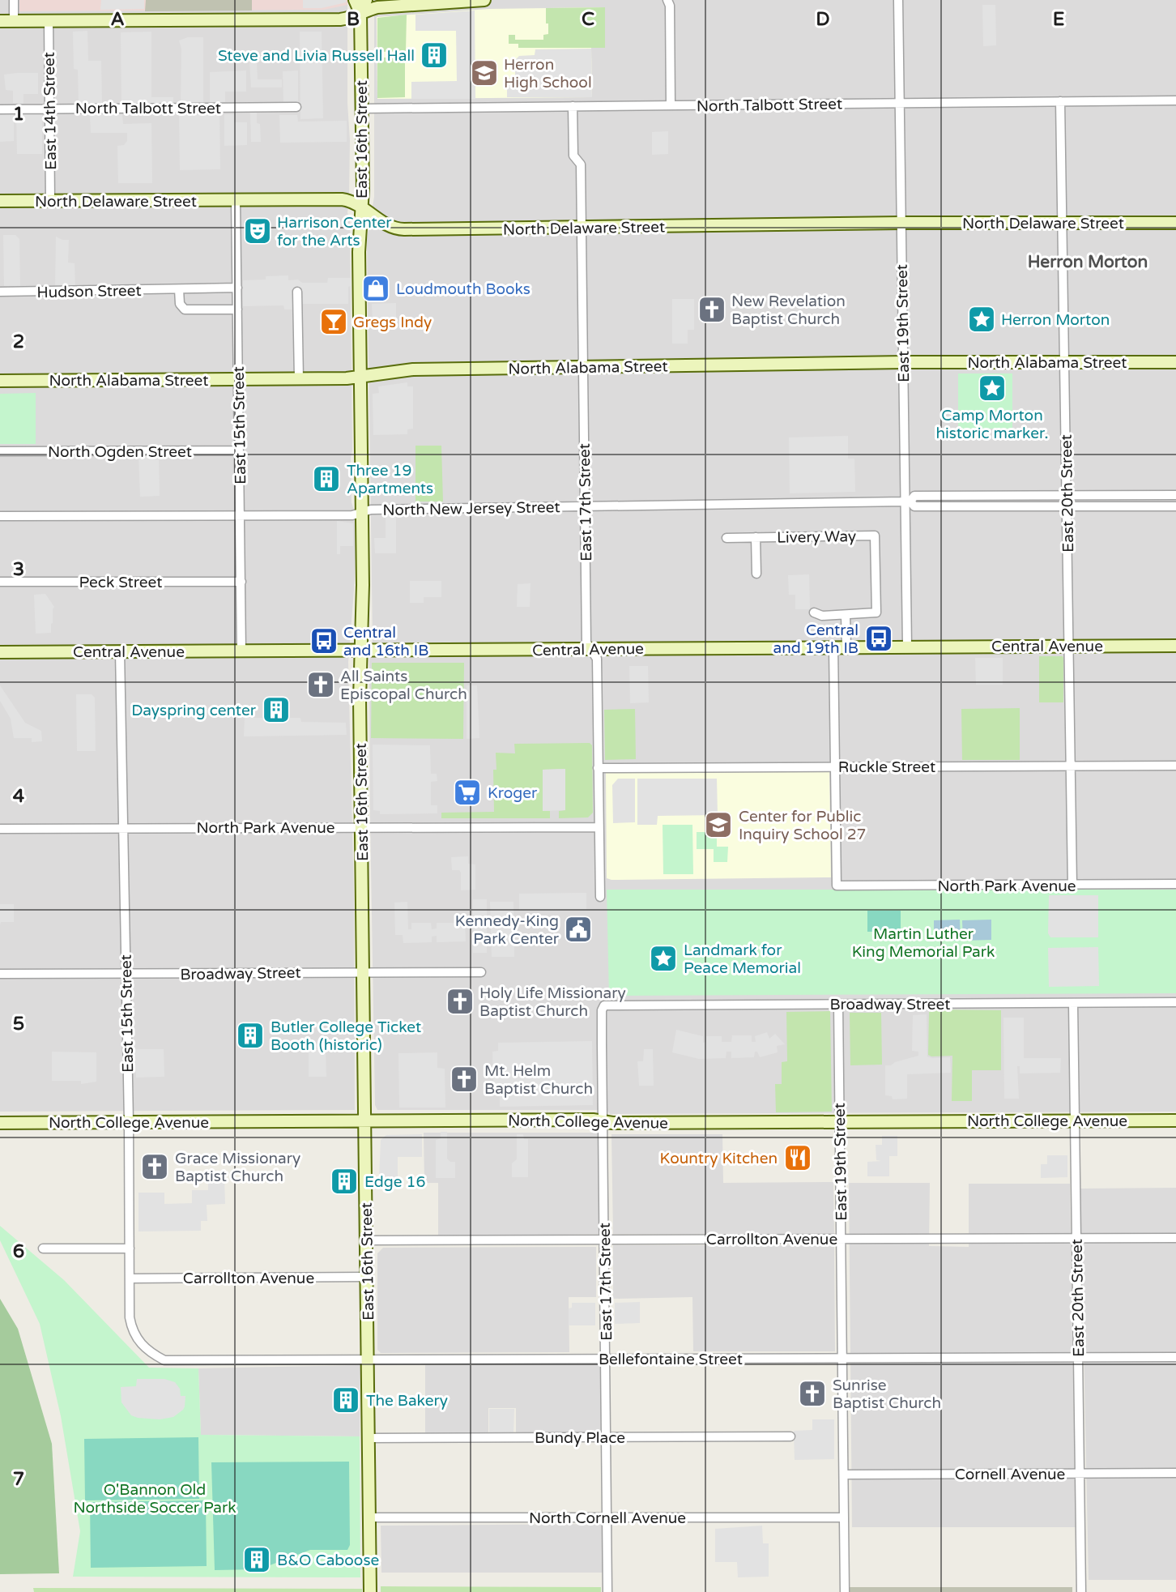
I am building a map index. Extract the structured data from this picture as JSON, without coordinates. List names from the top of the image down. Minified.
{"streets":{"main road":["East 16th Street","North Delaware Street","North Alabama Street","Central Avenue","North College Avenue"],"street":["North Talbott Street","East 14th Street","Hudson Street","East 19th Street","East 15th Street","North Ogden Street","East 20th Street","East 17th Street","North New Jersey Street","Livery Way","Peck Street","Ruckle Street","North Park Avenue","Broadway Street","Carrollton Avenue","Bellefontaine Street","Bundy Place","Cornell Avenue","North Cornell Avenue"]},"crossings":[["North Talbott Street","East 14th Street"],["North Talbott Street","East 16th Street"],["North Talbott Street","East 19th Street"],["North Talbott Street","East 20th Street"],["North Talbott Street","East 17th Street"],["East 14th Street","North Delaware Street"],["East 16th Street","North Delaware Street"],["East 16th Street","North Alabama Street"],["East 16th Street","North New Jersey Street"],["East 16th Street","Central Avenue"],["East 16th Street","North Park Avenue"],["East 16th Street","Broadway Street"],["East 16th Street","North College Avenue"],["East 16th Street","Carrollton Avenue"],["East 16th Street","Bellefontaine Street"],["East 16th Street","Bundy Place"],["East 16th Street","North Cornell Avenue"],["North Delaware Street","East 19th Street"],["North Delaware Street","East 15th Street"],["North Delaware Street","East 20th Street"],["North Delaware Street","East 17th Street"],["Hudson Street","East 15th Street"],["East 19th Street","North Alabama Street"],["East 19th Street","North New Jersey Street"],["East 19th Street","Central Avenue"],["East 19th Street","Broadway Street"],["East 19th Street","North College Avenue"],["East 19th Street","Carrollton Avenue"],["East 19th Street","Bellefontaine Street"],["East 19th Street","Cornell Avenue"],["East 19th Street","North Cornell Avenue"],["North Alabama Street","East 15th Street"],["North Alabama Street","East 20th Street"],["North Alabama Street","East 17th Street"],["East 15th Street","North Ogden Street"],["East 15th Street","North New Jersey Street"],["East 15th Street","Peck Street"],["East 15th Street","Central Avenue"],["East 15th Street","North Park Avenue"],["East 15th Street","Broadway Street"],["East 15th Street","North College Avenue"],["East 15th Street","Carrollton Avenue"],["East 15th Street","Bellefontaine Street"],["East 20th Street","North New Jersey Street"],["East 20th Street","Central Avenue"],["East 20th Street","Ruckle Street"],["East 20th Street","North Park Avenue"],["East 20th Street","Broadway Street"],["East 20th Street","North College Avenue"],["East 20th Street","Carrollton Avenue"],["East 20th Street","Bellefontaine Street"],["East 20th Street","Cornell Avenue"],["East 17th Street","North New Jersey Street"],["East 17th Street","Central Avenue"],["East 17th Street","Ruckle Street"],["East 17th Street","North Park Avenue"],["East 17th Street","Broadway Street"],["East 17th Street","North College Avenue"],["East 17th Street","Carrollton Avenue"],["East 17th Street","Bellefontaine Street"],["East 17th Street","Bundy Place"],["East 17th Street","North Cornell Avenue"],["Ruckle Street","North Park Avenue"]],"districts":["Herron Morton"],"parks":["Martin Luther King Memorial Park","O'Bannon Old Northside Soccer Park"],"places":{"building":["Steve and Livia Russell Hall","Three 19 Apartments","Dayspring center","Butler College Ticket Booth (historic)","Edge 16","The Bakery","B&O Caboose"],"school or university":["Herron High School","Center for Public Inquiry School 27"],"theatre":["Harrison Center for the Arts"],"shop":["Loudmouth Books"],"church":["New Revelation Baptist Church","All Saints Episcopal Church","Holy Life Missionary Baptist Church","Mt. Helm Baptist Church","Grace Missionary Baptist Church","Sunrise Baptist Church"],"place":["Herron Morton","Camp Morton historic marker.","Landmark for Peace Memorial"],"bar":["Gregs Indy"],"bus stop":["Central and 19th IB","Central and 16th IB"],"supermarket":["Kroger"],"public building":["Kennedy-King Park Center"],"restaurant":["Kountry Kitchen"]},"grid":{"columns":["A","B","C","D","E"],"rows":["1","2","3","4","5","6","7"]}}
